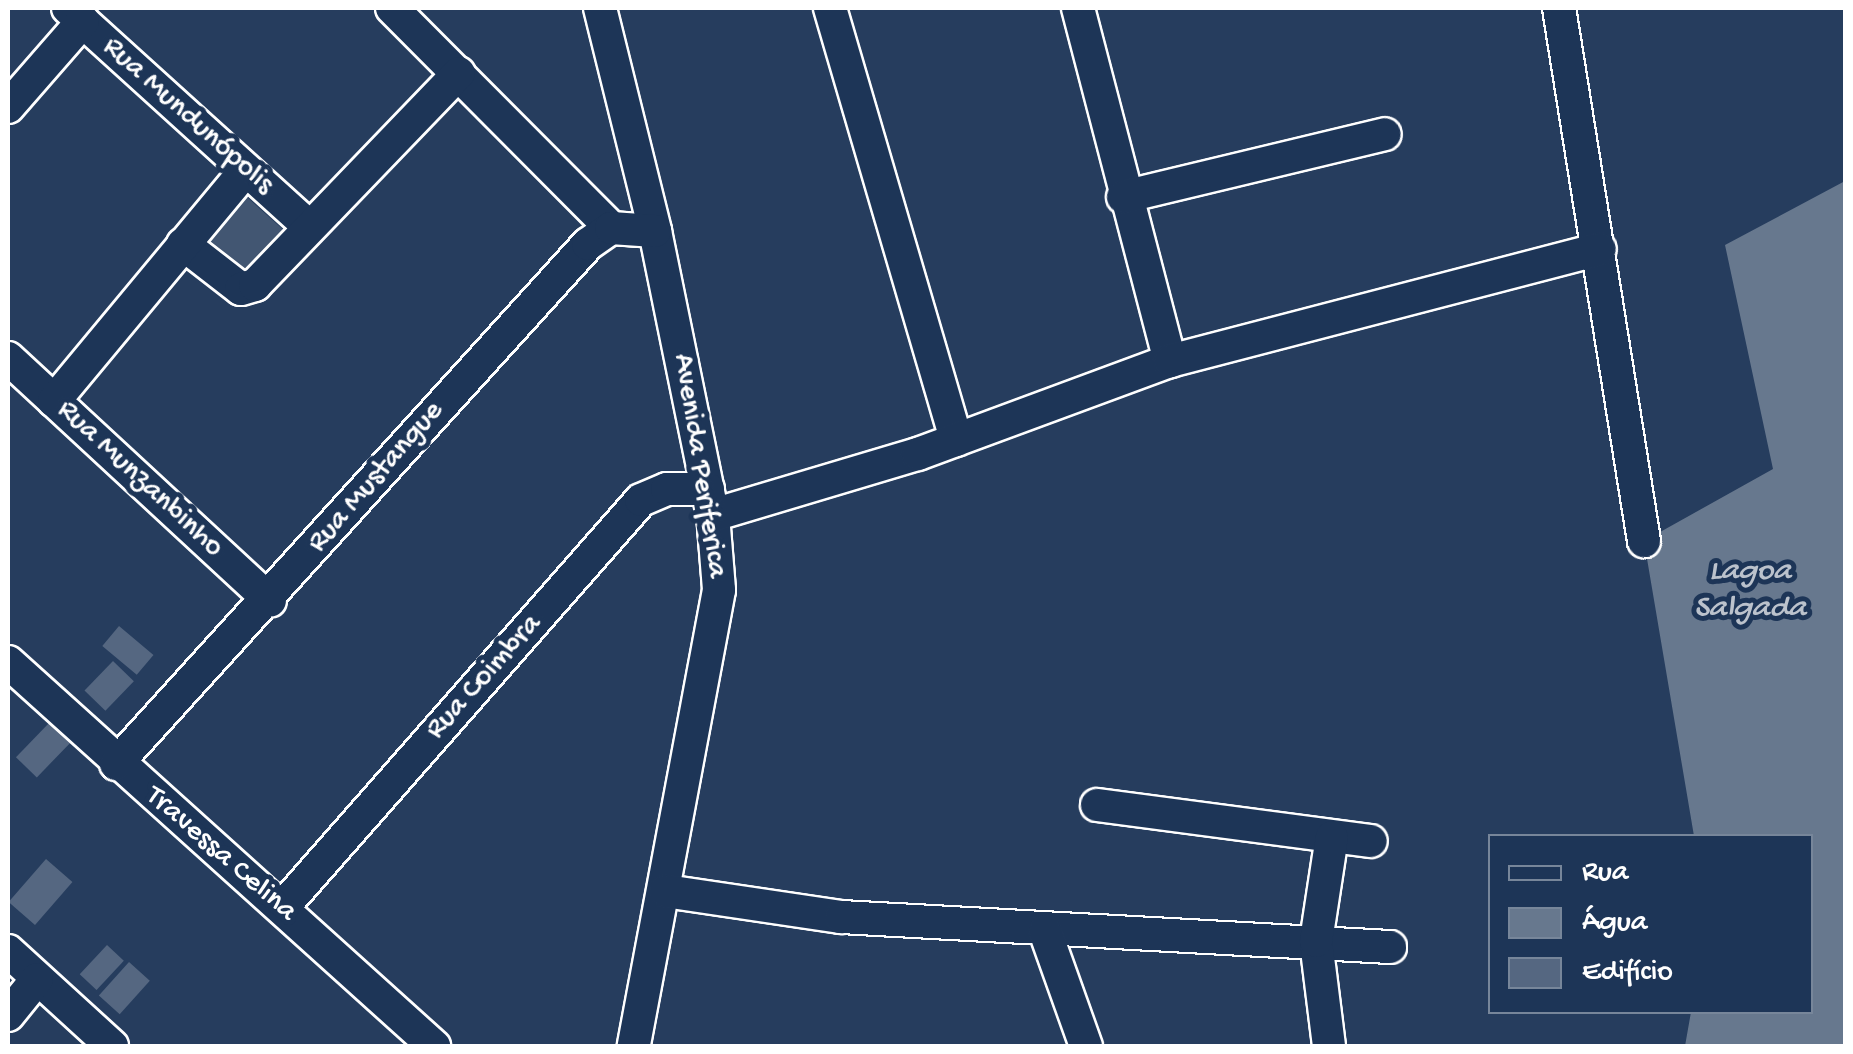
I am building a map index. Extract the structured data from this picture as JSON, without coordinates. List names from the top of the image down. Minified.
{"streets":{"street":["Rua Mundunópolis","Avenida Periferica","Rua Mustangue","Rua Munzanbinho","Rua Coimbra","Travessa Celina"]},"crossings":[["Avenida Periferica","Rua Coimbra"],["Rua Mustangue","Rua Munzanbinho"],["Rua Mustangue","Travessa Celina"],["Rua Coimbra","Travessa Celina"]],"water":["Lagoa Salgada"],"legend":["Rua","Água","Edifício"]}
